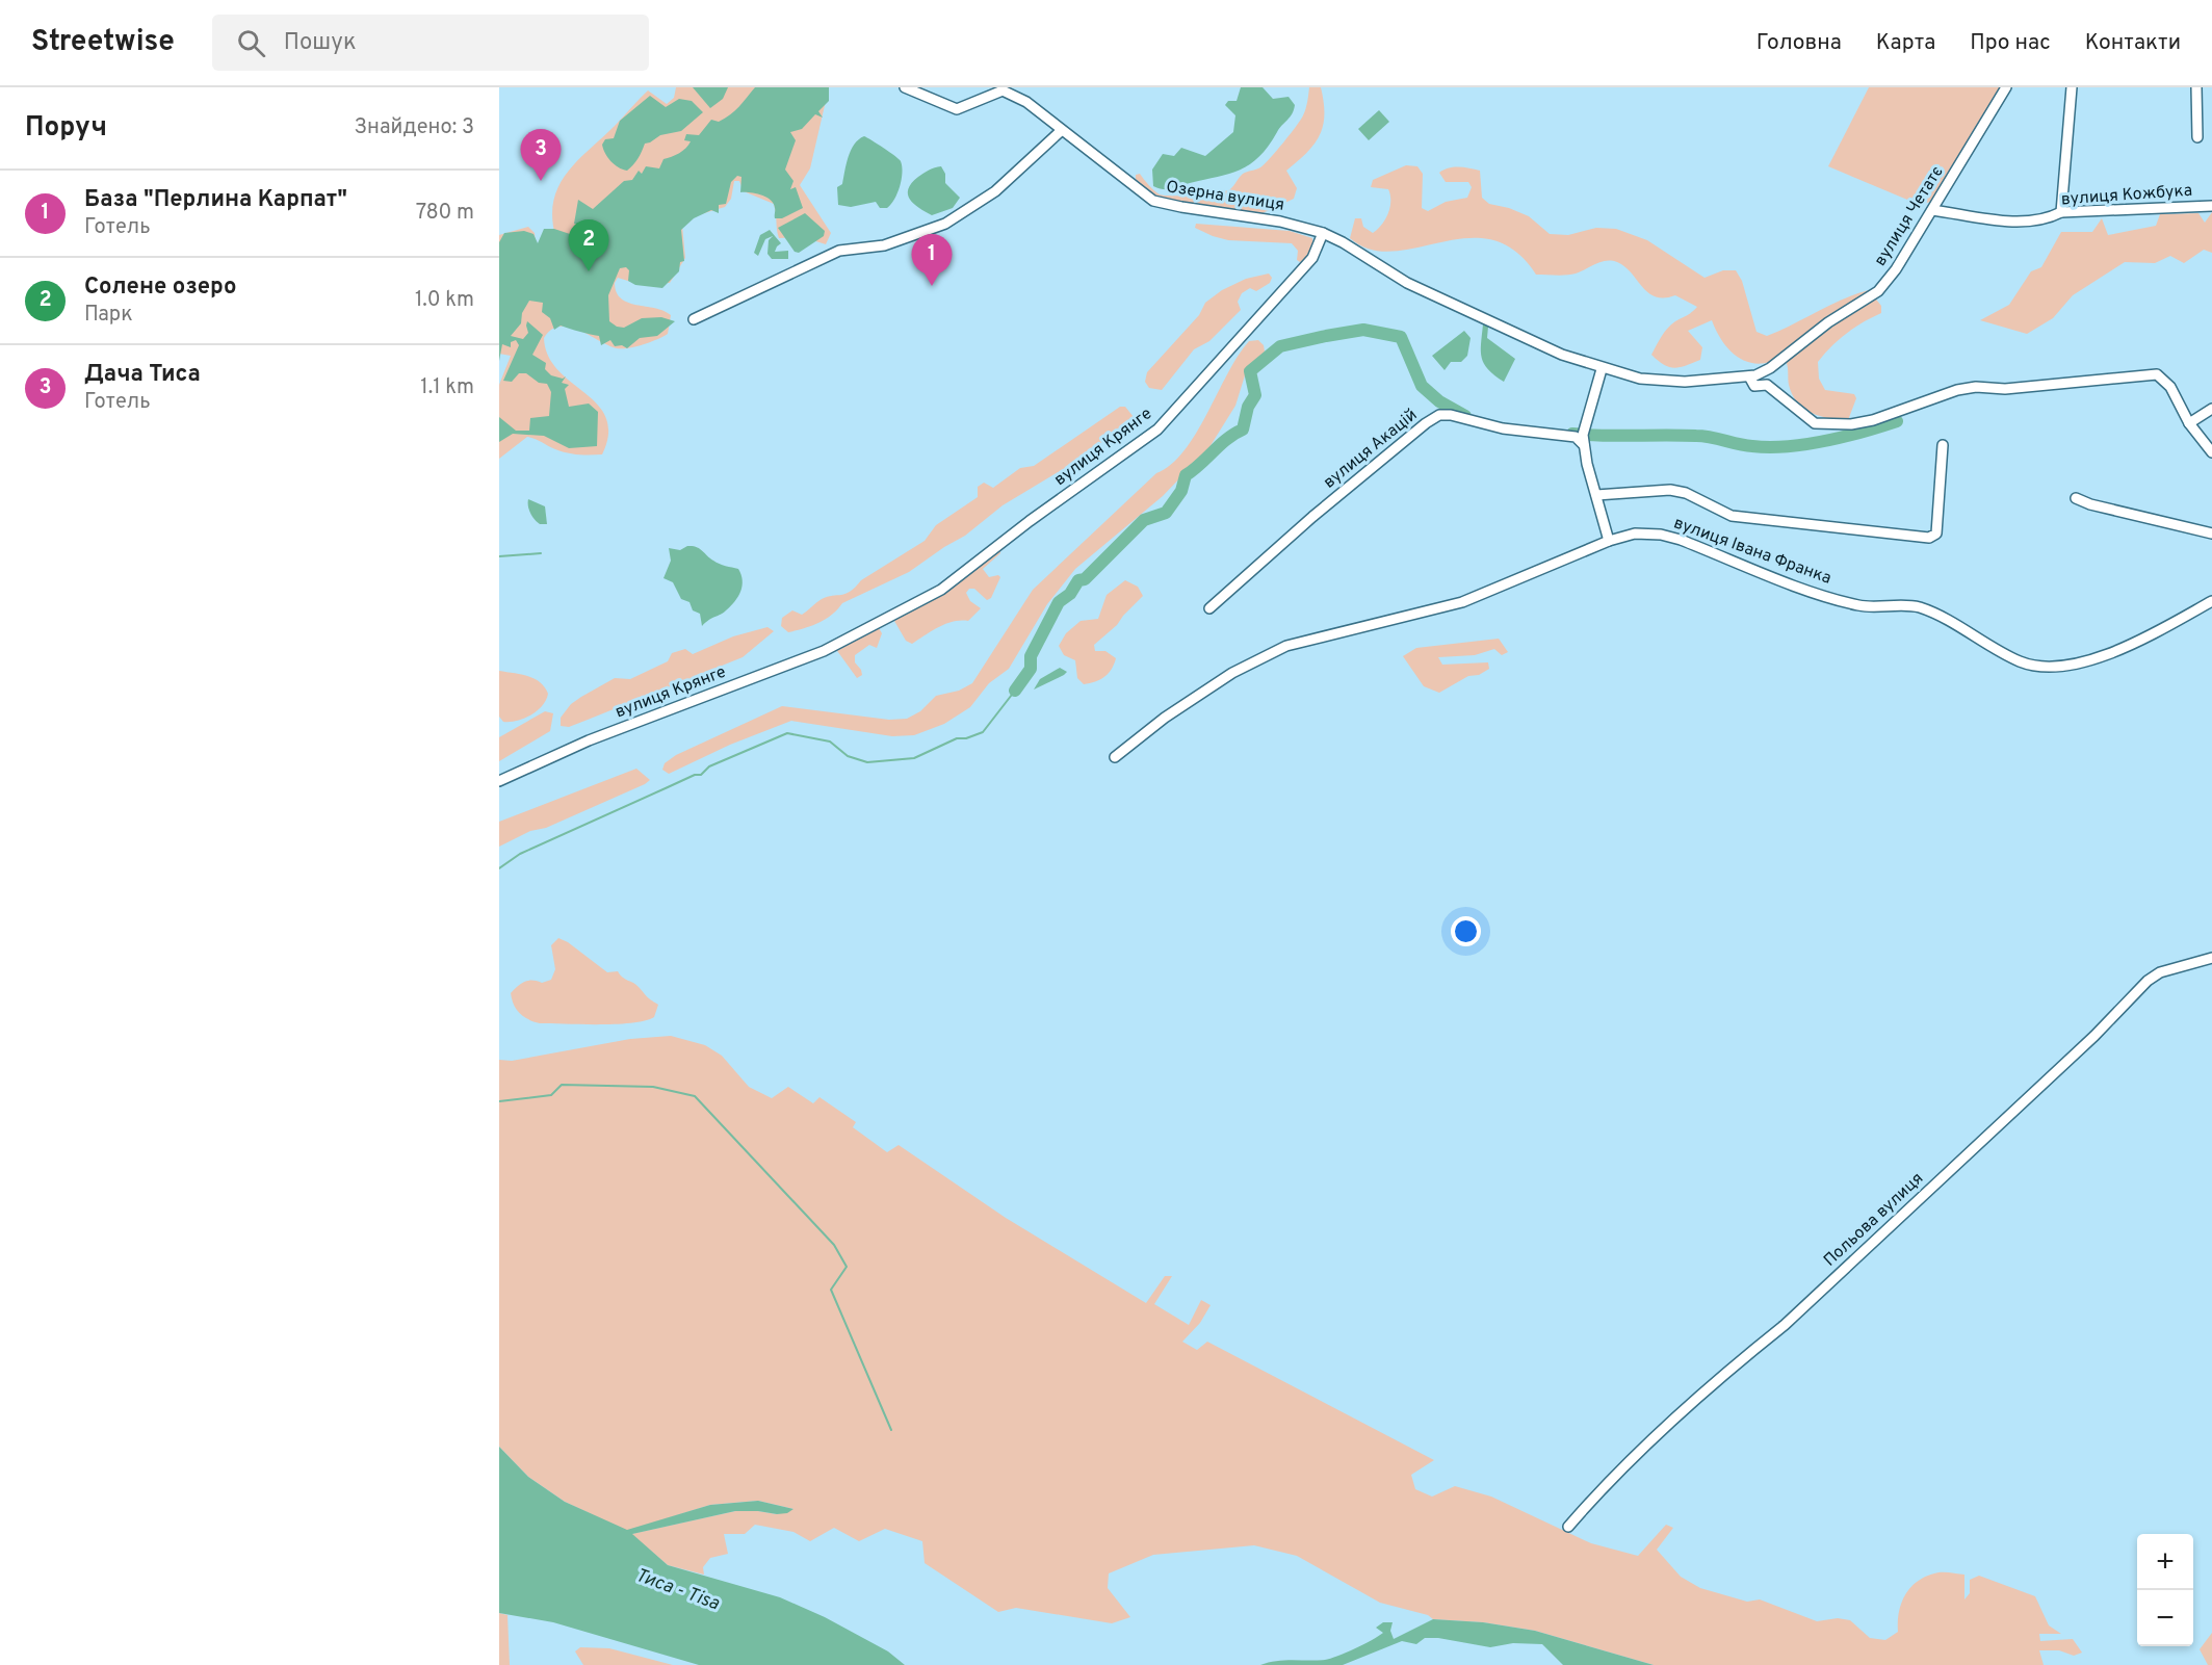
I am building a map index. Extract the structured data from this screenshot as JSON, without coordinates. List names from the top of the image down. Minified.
{"streets":{"street":["вулиця Кожбука","Озерна вулиця","вулиця Четатє","вулиця Крянге","вулиця Акацій","вулиця Івана Франка","Польова вулиця"]},"crossings":[["вулиця Кожбука","вулиця Четатє"],["Озерна вулиця","вулиця Крянге"]],"water":["Тиса - Tisa"],"page":{"header":"Streetwise","search":"Пошук","nav":["Головна","Карта","Про нас","Контакти"],"heading":["Поруч","Знайдено: 3"],"pins":["3","2","1"],"list":[{"mark":"1","name":"База \"Перлина Карпат\"","note":"Готель","value":"780 m"},{"mark":"2","name":"Солене озеро","note":"Парк","value":"1.0 km"},{"mark":"3","name":"Дача Тиса","note":"Готель","value":"1.1 km"}],"map_buttons":["+","−"]}}
